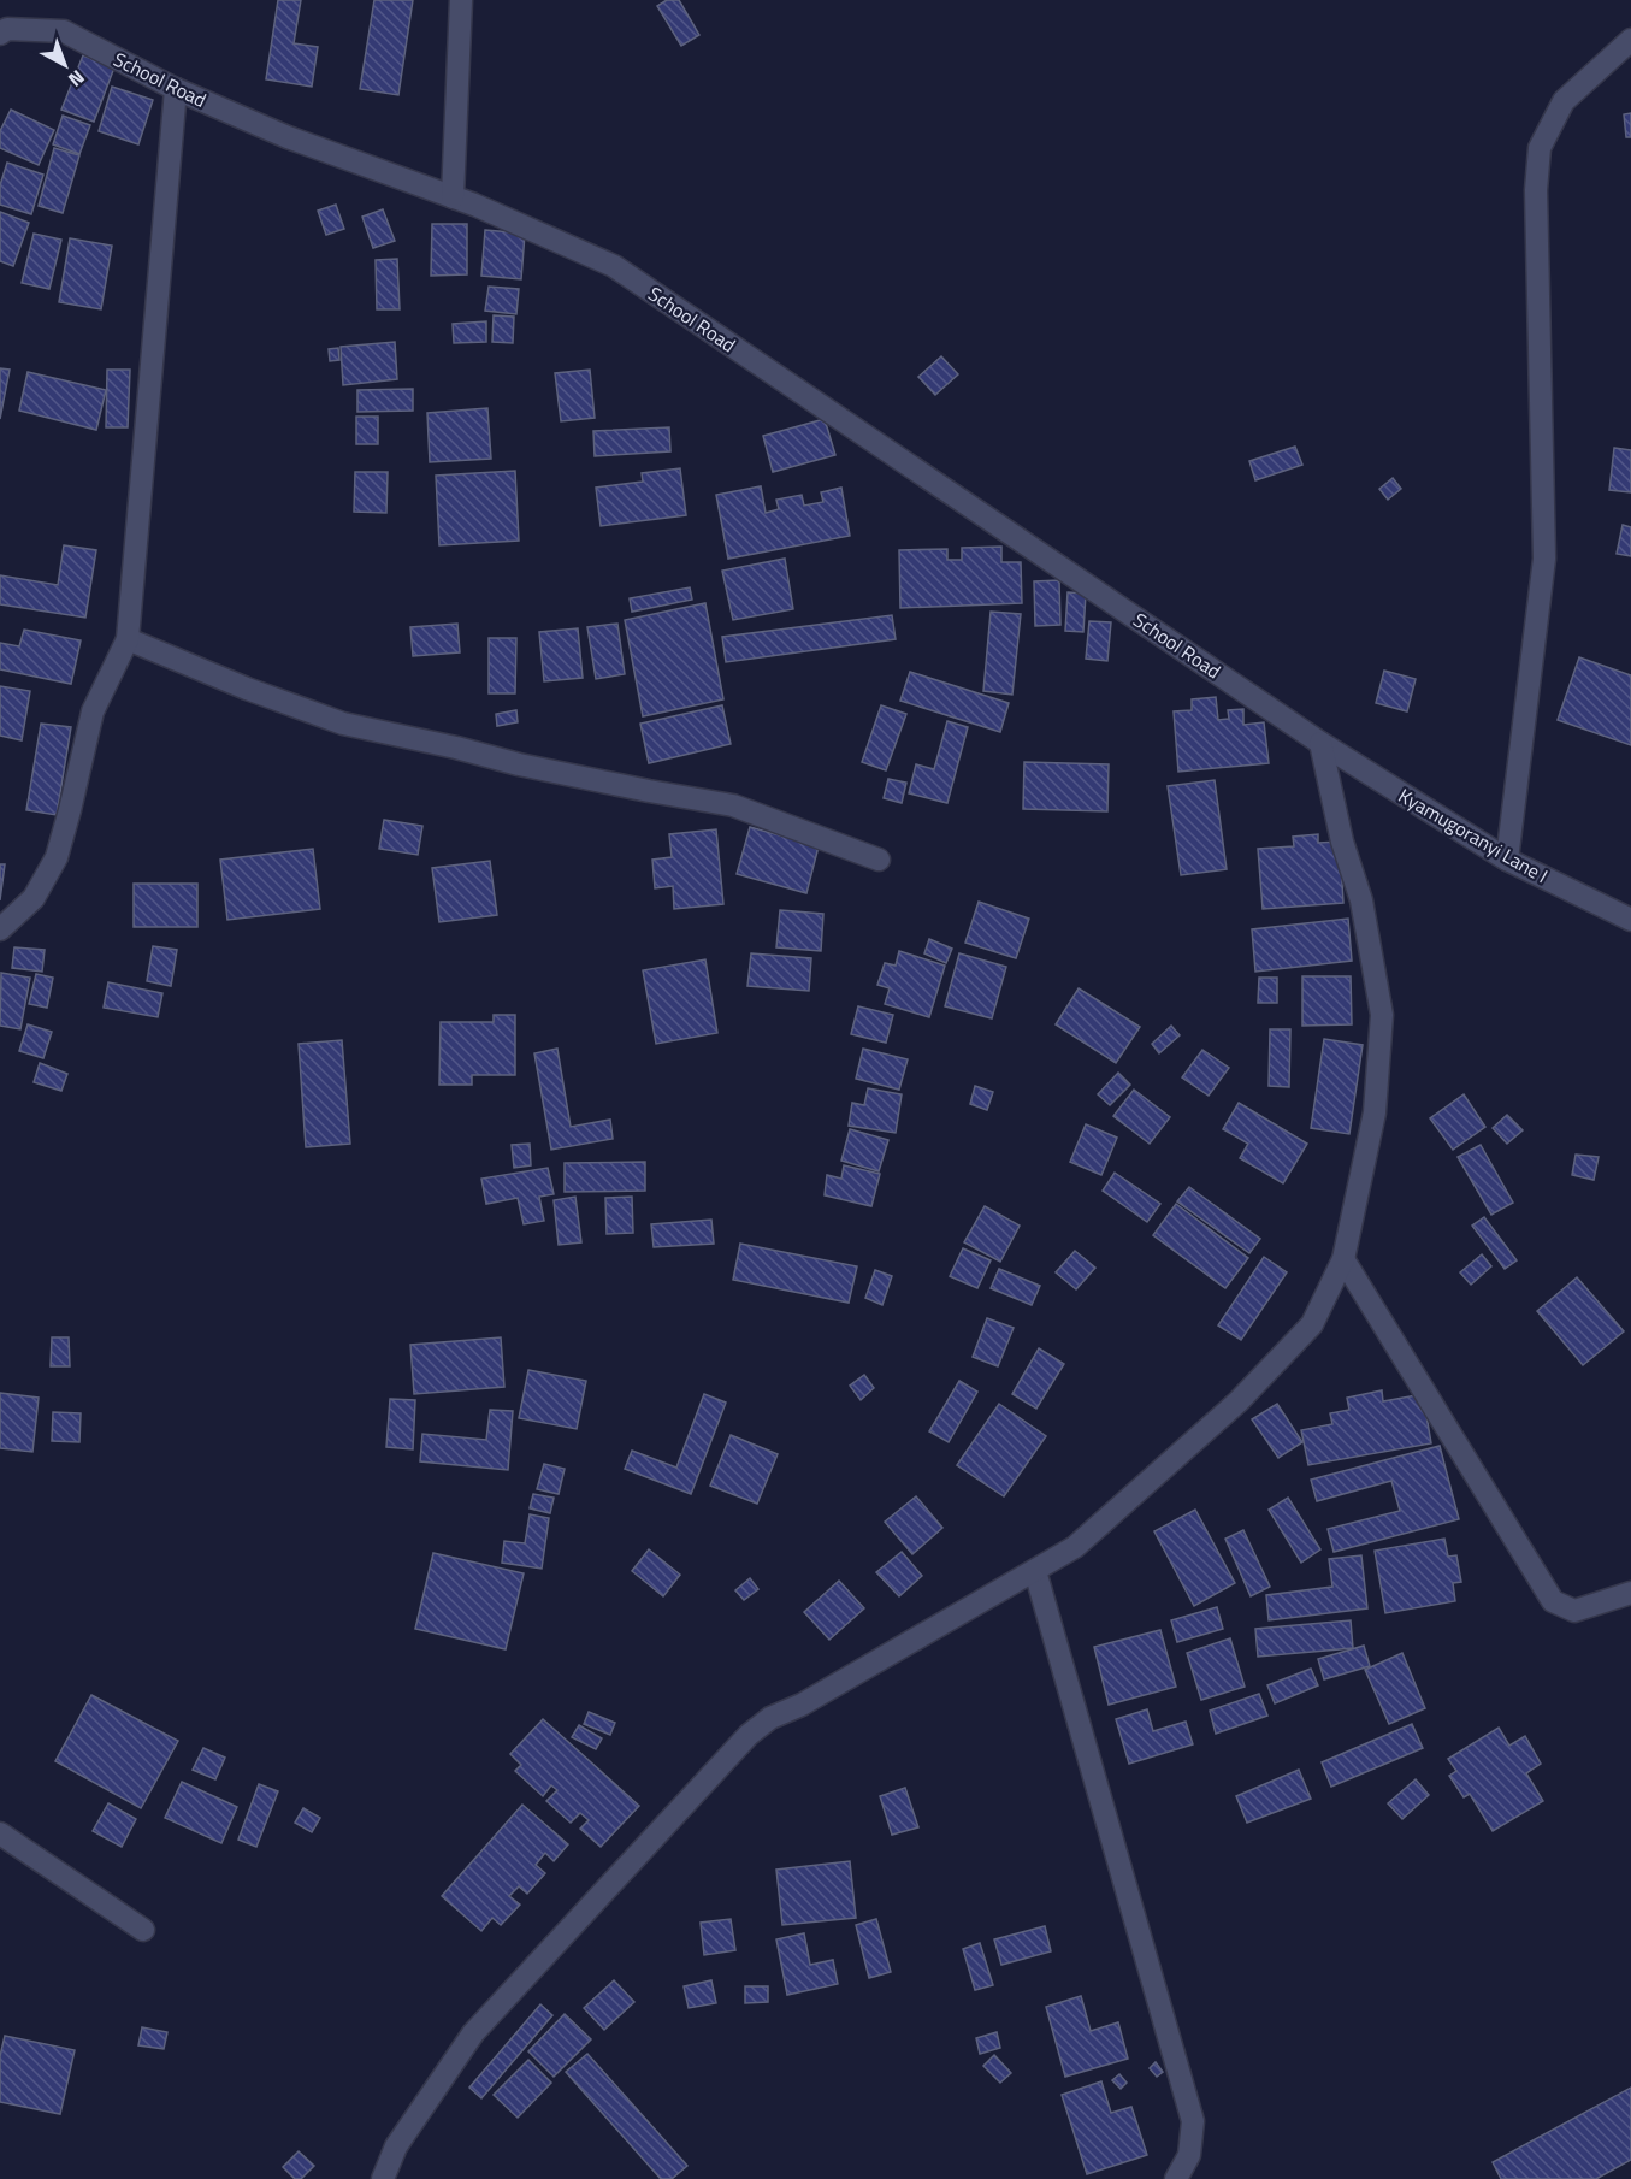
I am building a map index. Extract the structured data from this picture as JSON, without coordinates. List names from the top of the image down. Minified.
{"streets":{"street":["School Road","Kyamugoranyi Lane I"]},"crossings":[["School Road","Kyamugoranyi Lane I"]],"north":"bottom right"}
